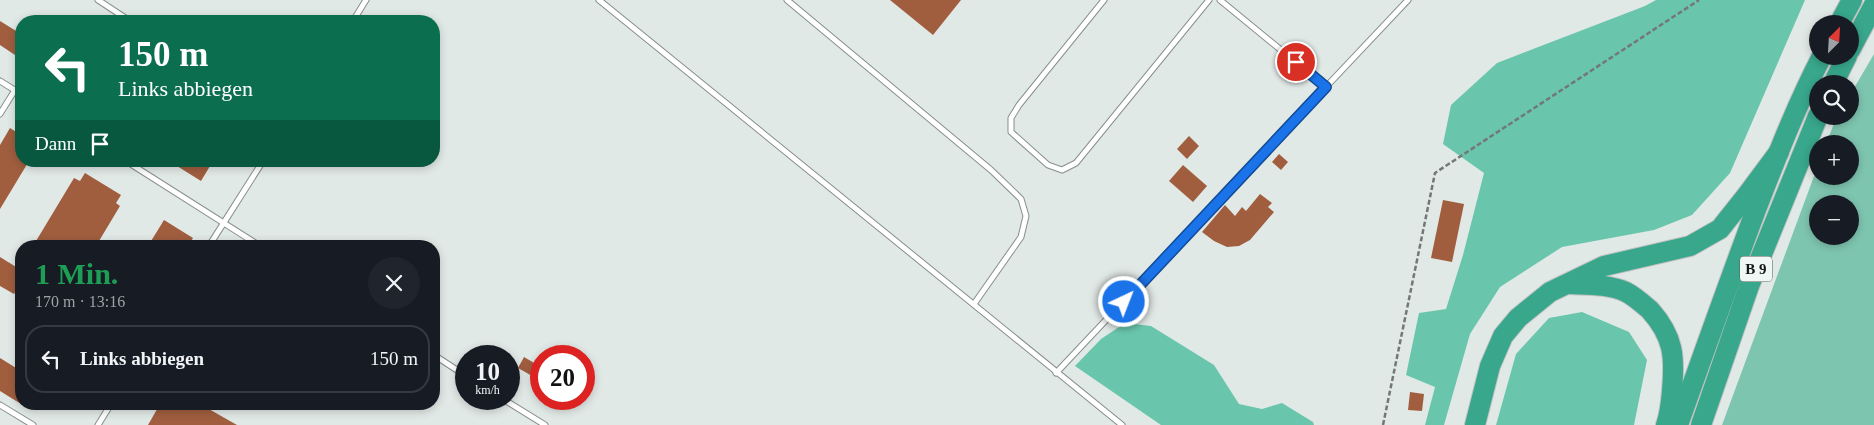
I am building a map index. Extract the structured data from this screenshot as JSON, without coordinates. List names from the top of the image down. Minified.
{"streets":{"highway":["B 9"]},"north":"top right","page":{"map_buttons":["+","−"],"turn":["150 m","Links abbiegen"],"then":"Dann","heading":["1 Min.","170 m · 13:16"],"list":[{"name":"Links abbiegen","value":"150 m"}],"speed":"10 km/h","limit":"20"}}
